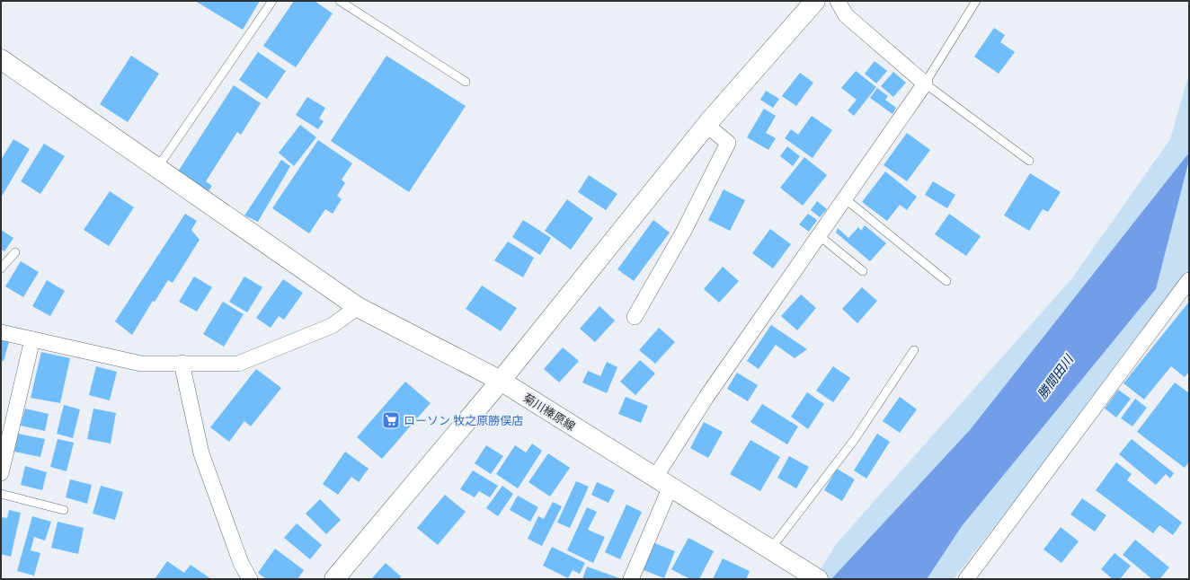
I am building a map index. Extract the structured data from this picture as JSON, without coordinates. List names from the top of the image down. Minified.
{"streets":{"street":["菊川榛原線"]},"water":["勝間田川"],"places":{"supermarket":["ローソン 牧之原勝俣店"]}}
